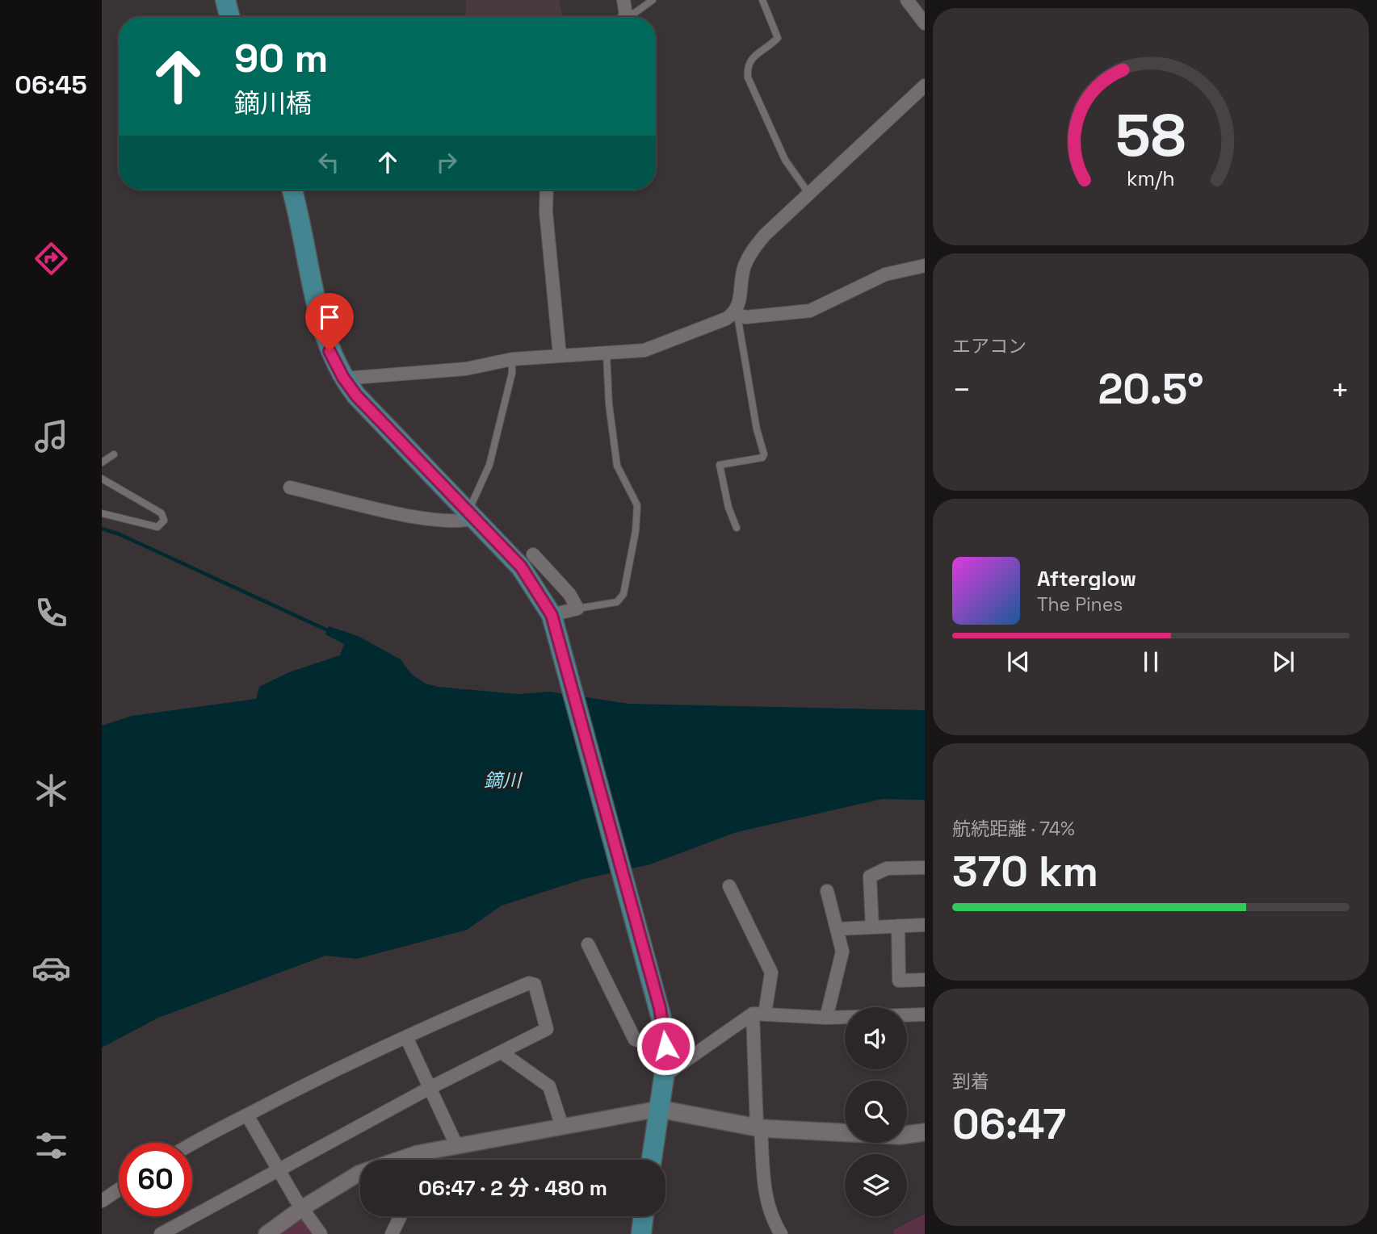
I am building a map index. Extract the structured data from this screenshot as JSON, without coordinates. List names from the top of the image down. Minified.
{"water":["鏑川"],"page":{"tabs":"06:45","turn":["90 m","鏑川橋"],"tile":["エアコン",["航続距離 · 74%","370 km"],["到着","06:47"]],"heat":["−","20.5°","+"],"song":["Afterglow","The Pines"],"limit":"60","trip":"06:47 · 2 分 · 480 m","gauge":["58","km/h"]}}
